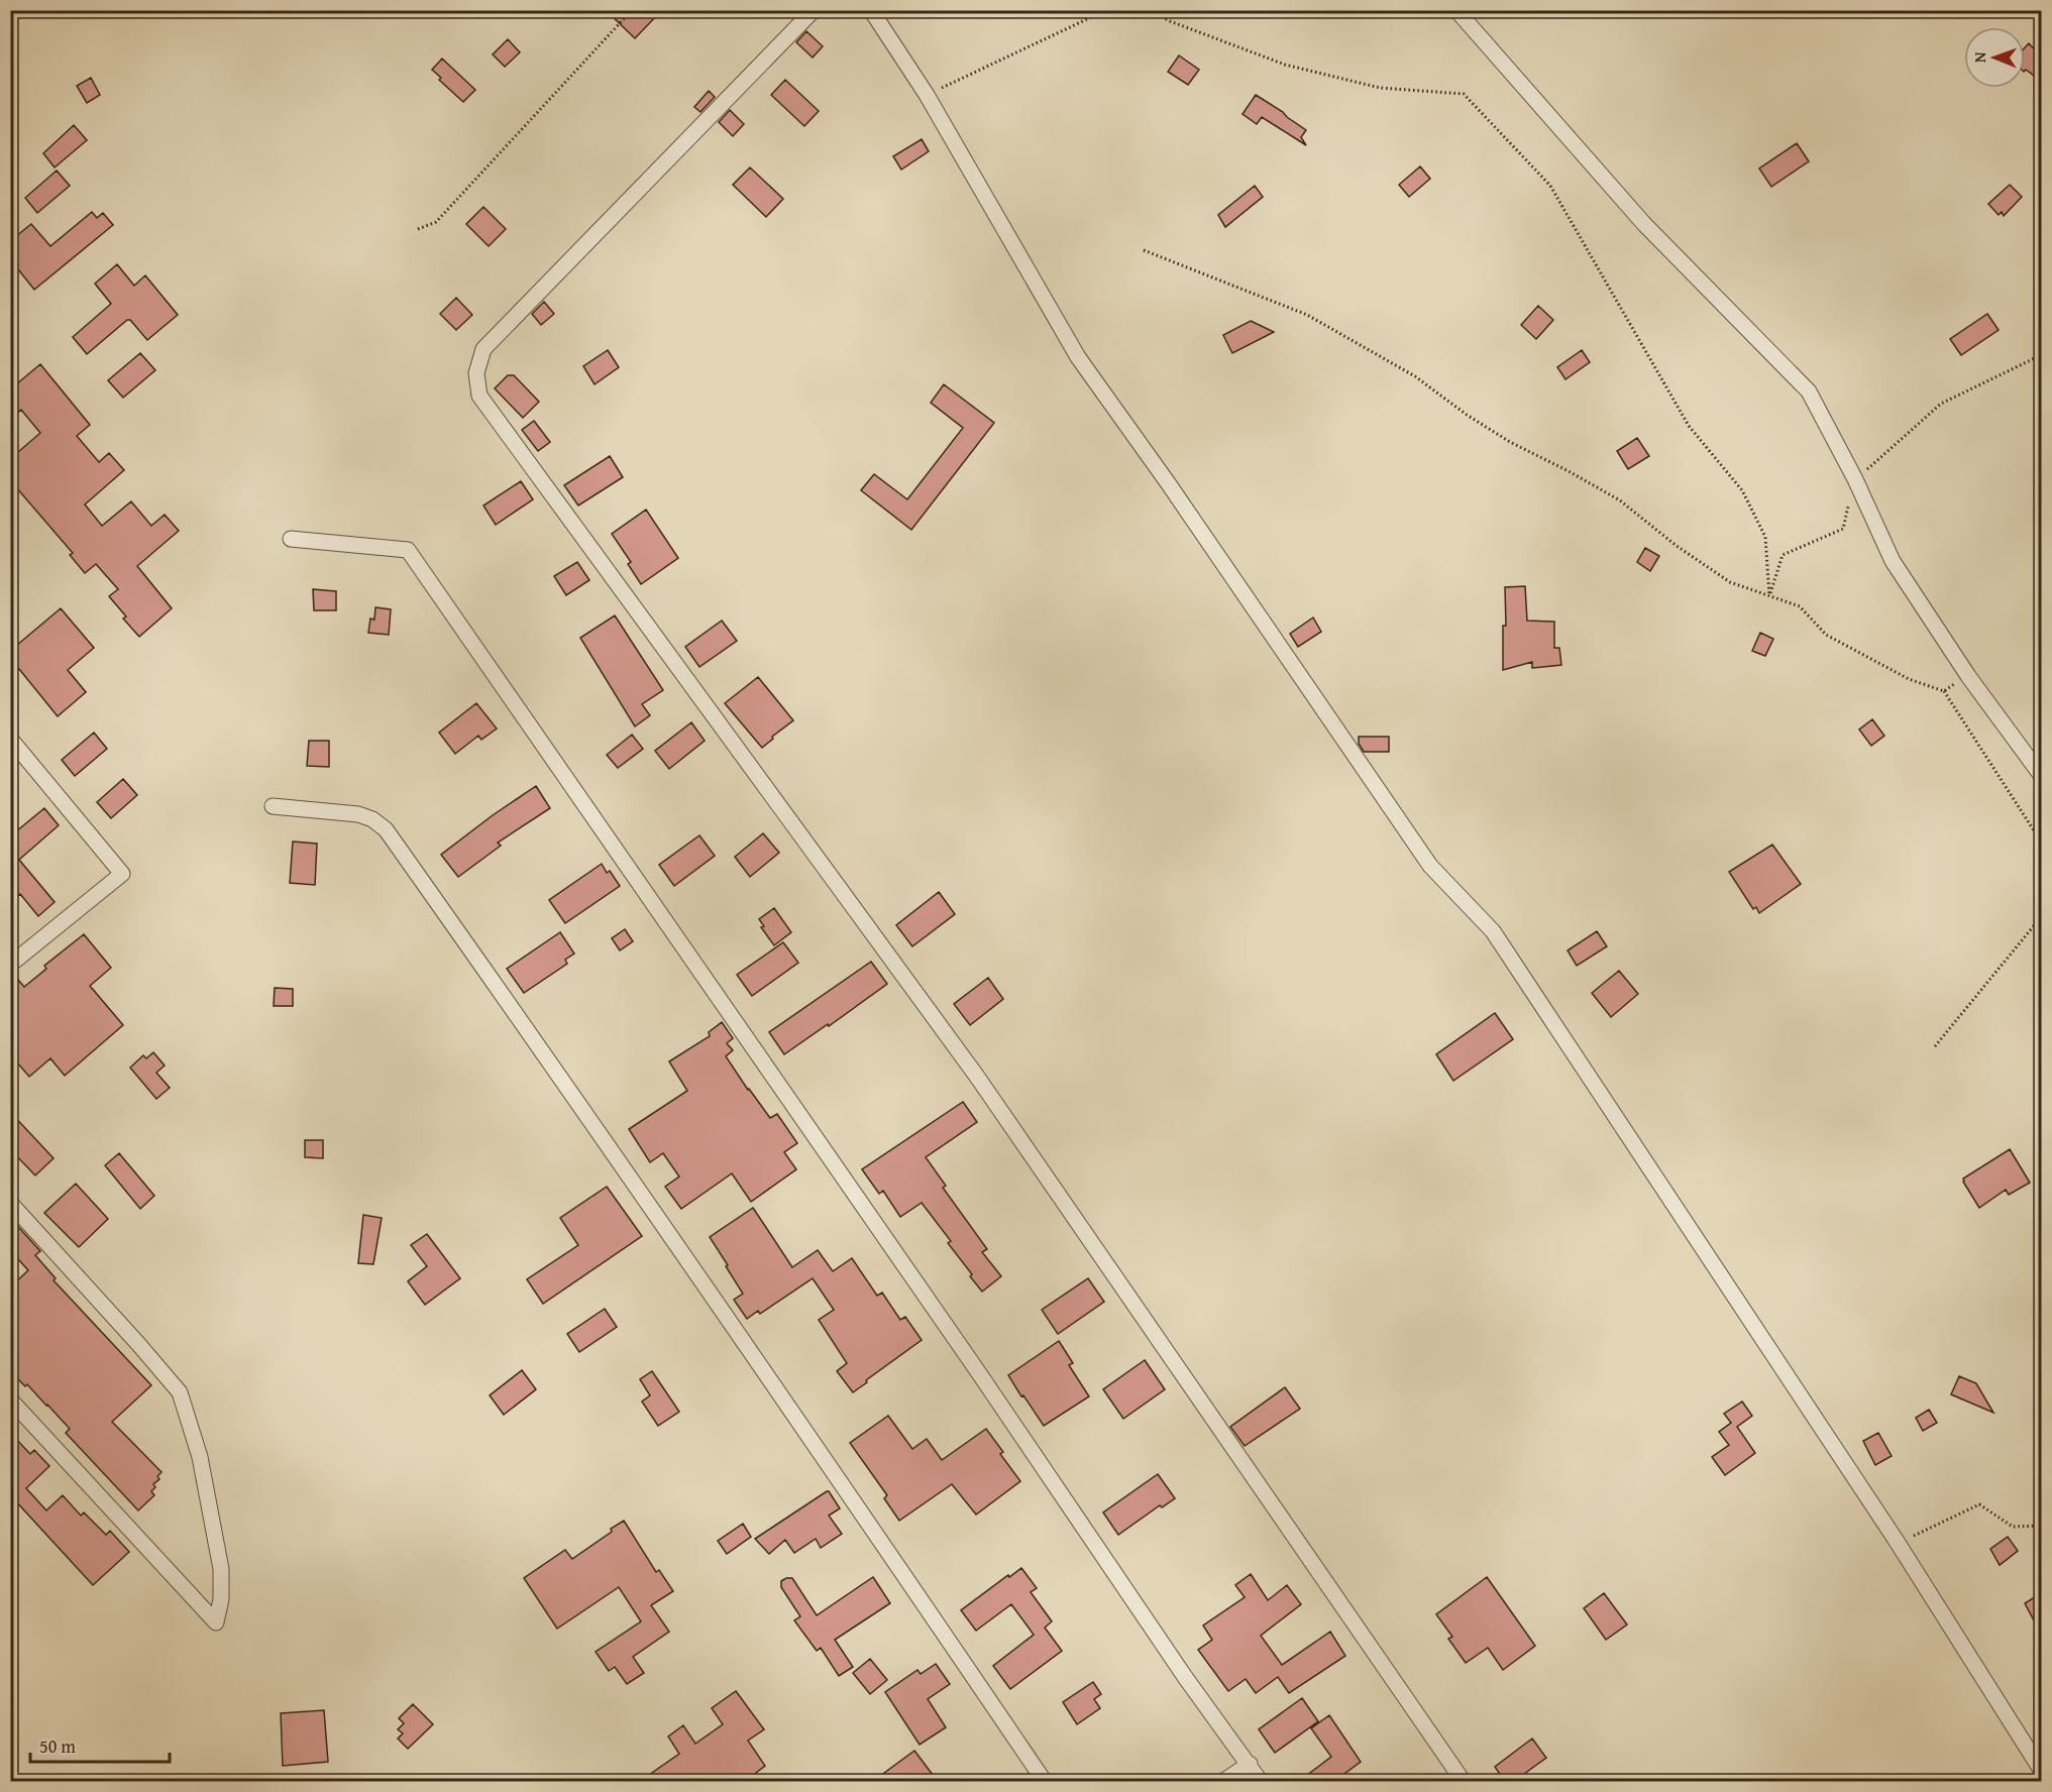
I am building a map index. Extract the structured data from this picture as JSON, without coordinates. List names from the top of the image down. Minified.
{"scale_bar":"50 m","north":"left"}
